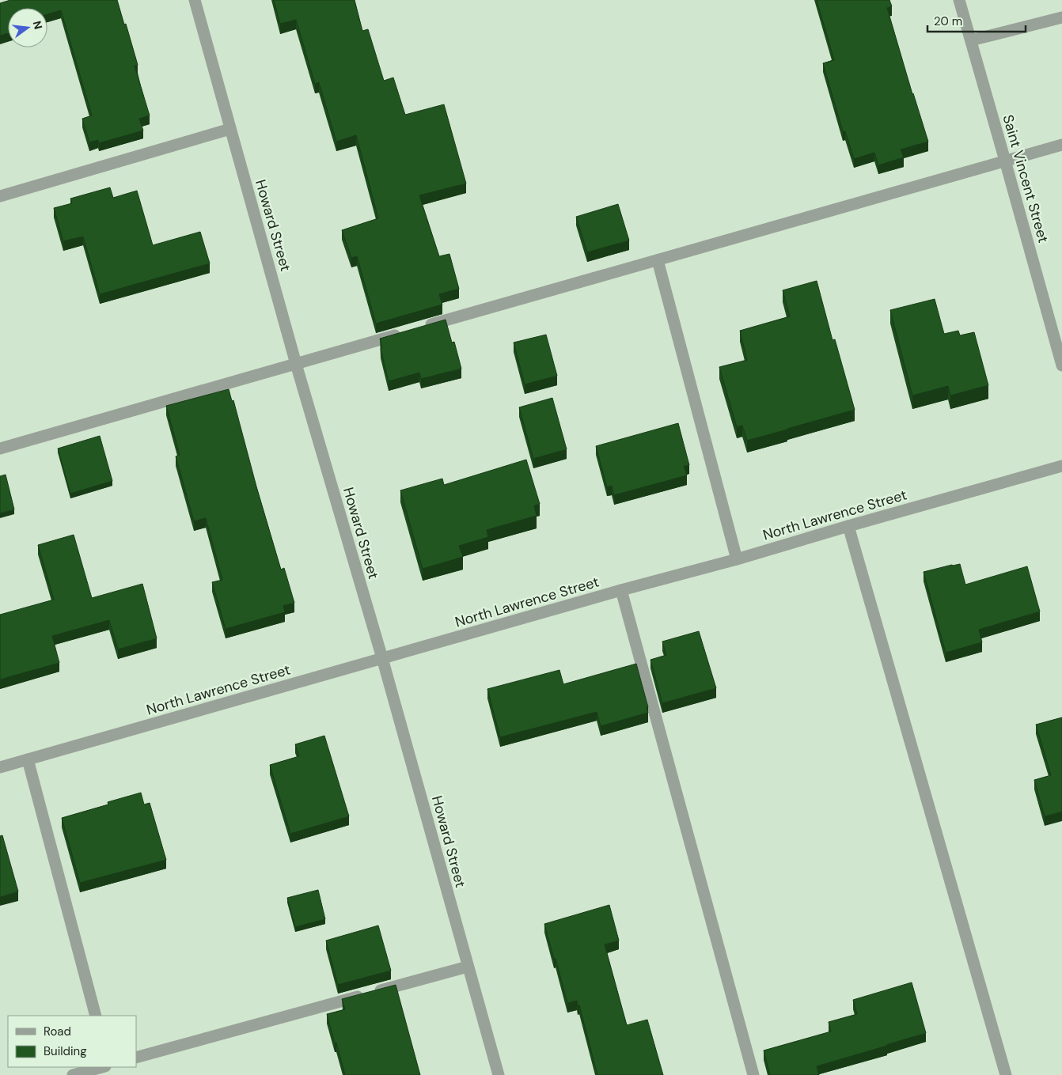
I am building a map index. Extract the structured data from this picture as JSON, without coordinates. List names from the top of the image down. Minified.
{"streets":{"street":["Saint Vincent Street","Howard Street","North Lawrence Street"]},"crossings":[["Howard Street","North Lawrence Street"]],"legend":["Road","Building"],"scale_bar":"20 m","north":"right"}
